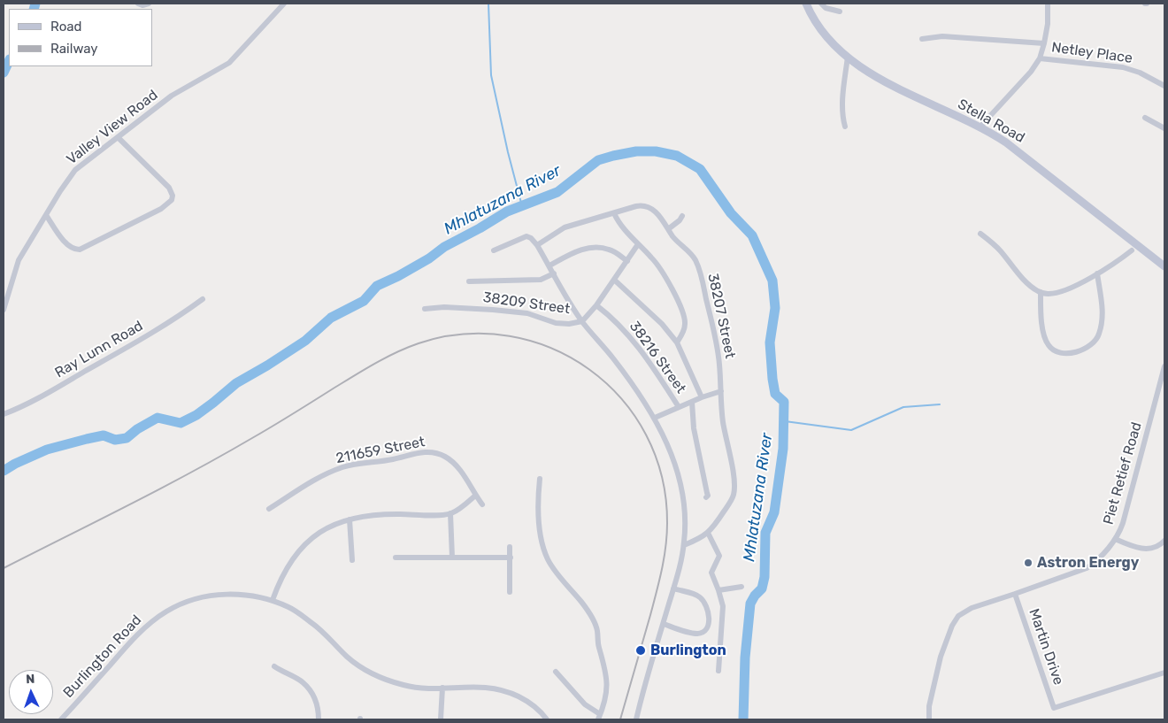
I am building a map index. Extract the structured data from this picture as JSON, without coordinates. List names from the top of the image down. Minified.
{"streets":{"main road":["Stella Road"],"street":["Netley Place","Valley View Road","38209 Street","38207 Street","Ray Lunn Road","38216 Street","211659 Street","Piet Retief Road","Martin Drive","Burlington Road"]},"crossings":[["38209 Street","38216 Street"],["Piet Retief Road","Martin Drive"]],"water":["Mhlatuzana River"],"places":["Astron Energy","Burlington"],"legend":["Road","Railway"],"north":"top"}
